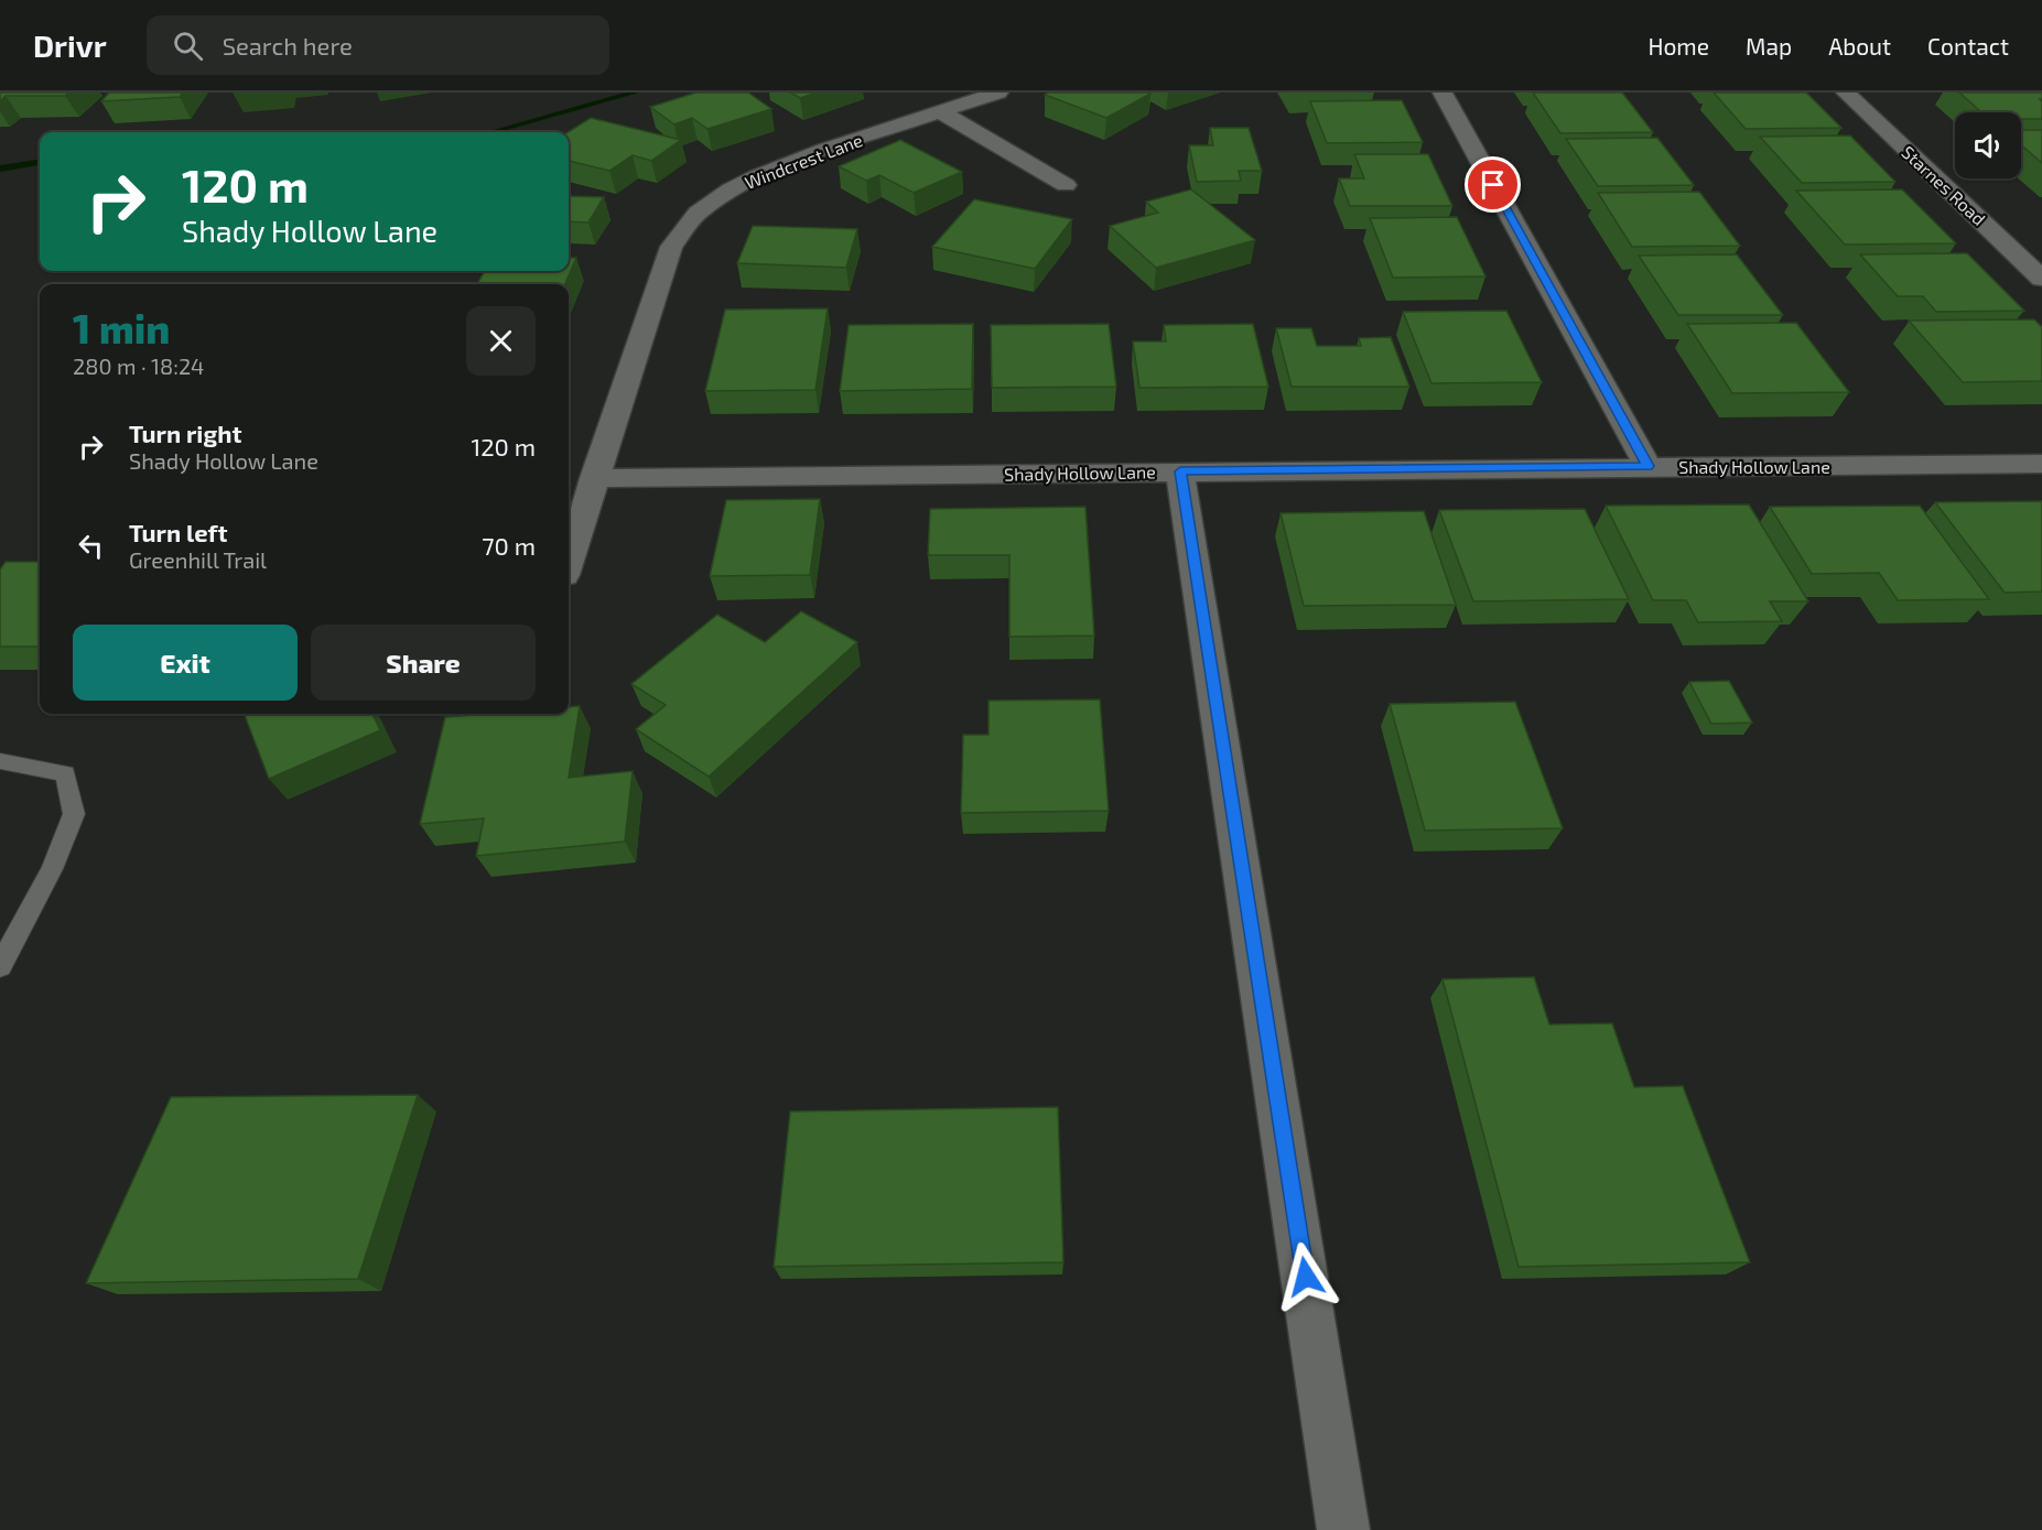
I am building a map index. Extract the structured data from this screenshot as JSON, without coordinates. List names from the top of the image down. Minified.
{"streets":{"street":["Windcrest Lane","Starnes Road","Shady Hollow Lane"]},"crossings":[["Windcrest Lane","Shady Hollow Lane"]],"page":{"header":"Drivr","search":"Search here","nav":["Home","Map","About","Contact"],"turn":["120 m","Shady Hollow Lane"],"heading":["1 min","280 m · 18:24"],"list":[{"name":"Turn right","note":"Shady Hollow Lane","value":"120 m"},{"name":"Turn left","note":"Greenhill Trail","value":"70 m"}],"buttons":["Exit","Share"]}}
